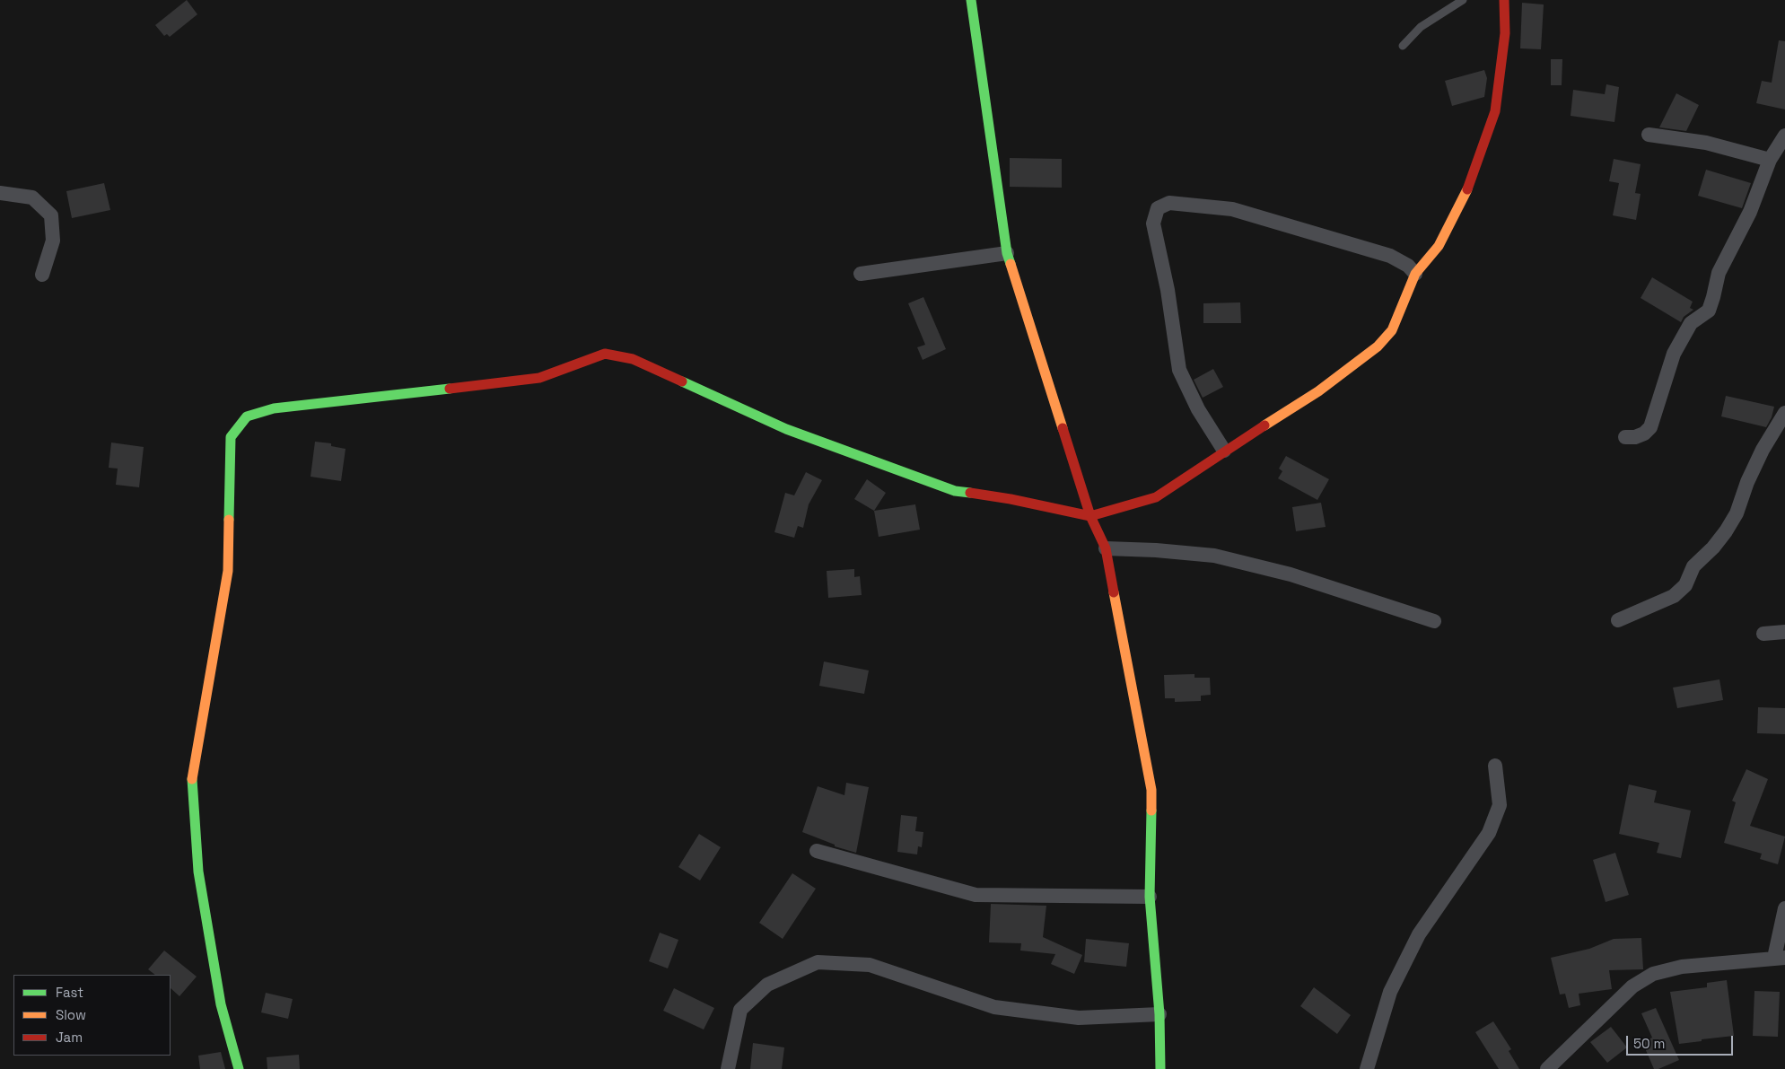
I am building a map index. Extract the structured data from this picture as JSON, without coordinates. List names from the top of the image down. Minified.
{"legend":["Fast","Slow","Jam"],"scale_bar":"50 m"}
